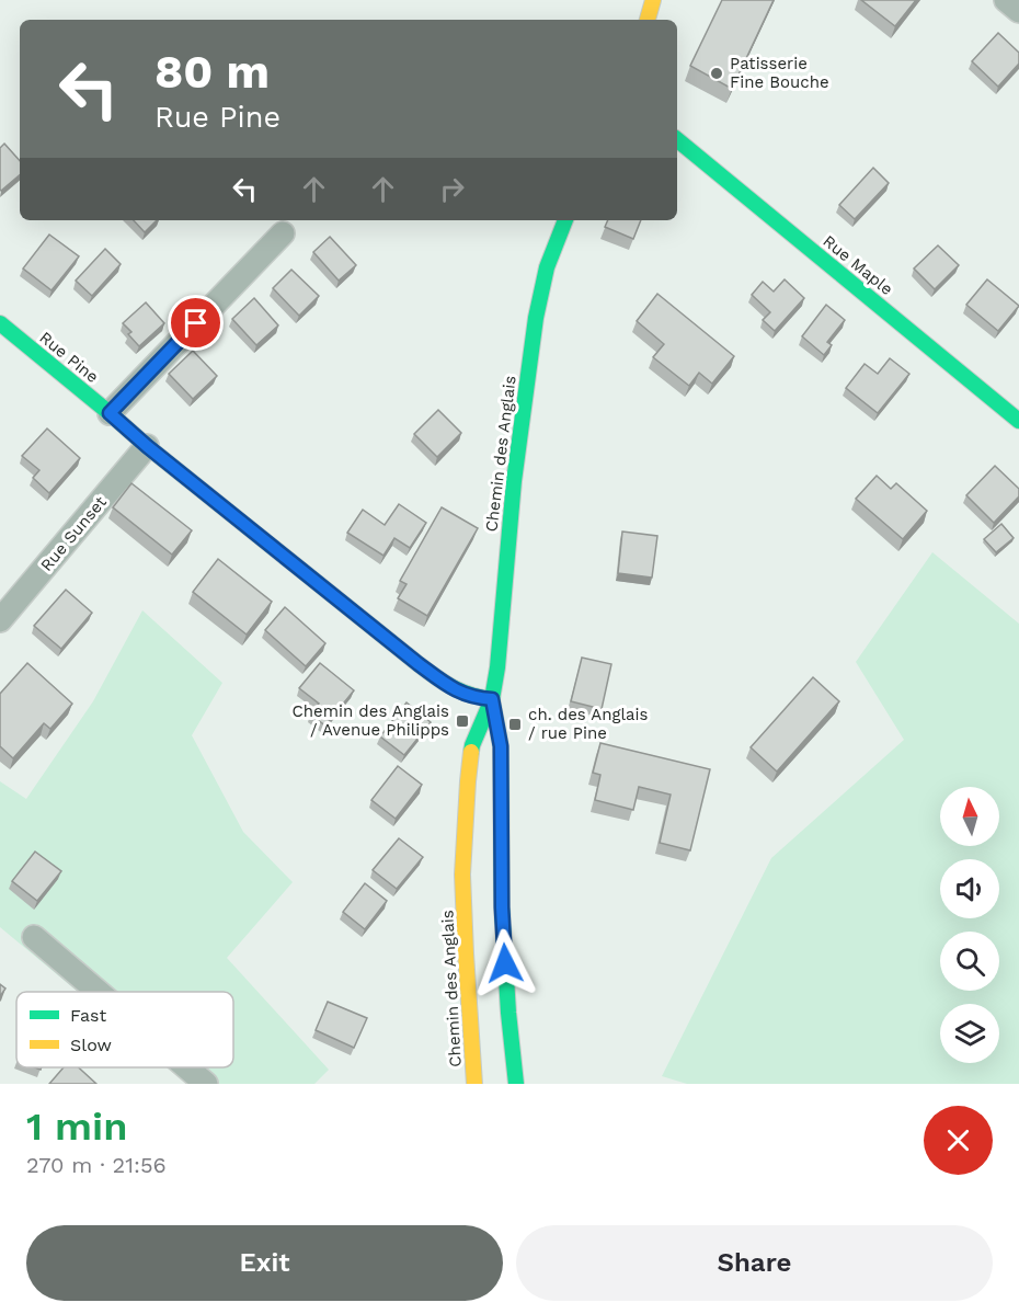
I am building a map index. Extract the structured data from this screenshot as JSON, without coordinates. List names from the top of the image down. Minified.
{"streets":{"street":["Rue Maple","Rue Pine","Chemin des Anglais","Rue Sunset"]},"crossings":[["Rue Pine","Chemin des Anglais"],["Rue Pine","Rue Sunset"]],"places":{"other":["Patisserie Fine Bouche"],"transit":["Chemin des Anglais / Avenue Philipps","ch. des Anglais / rue Pine"]},"legend":["Fast","Slow"],"north":"top","page":{"turn":["80 m","Rue Pine"],"heading":["1 min","270 m · 21:56"],"buttons":["Exit","Share"]}}
